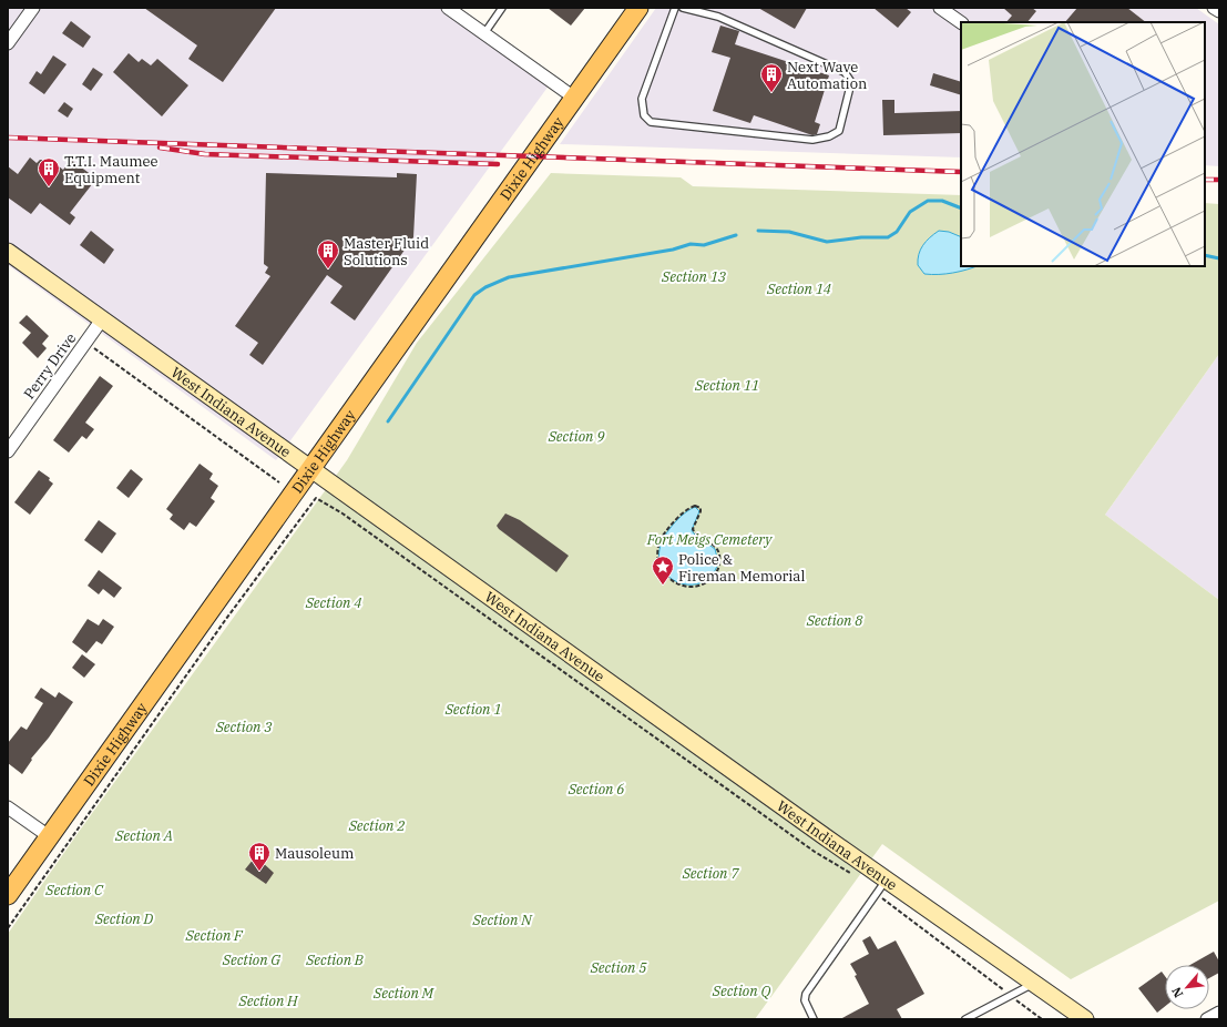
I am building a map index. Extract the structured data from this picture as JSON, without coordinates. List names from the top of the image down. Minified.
{"streets":{"main road":["Dixie Highway","West Indiana Avenue"],"street":["Perry Drive"]},"crossings":[["Dixie Highway","West Indiana Avenue"],["Perry Drive","West Indiana Avenue"]],"parks":["Section 13","Section 14","Section 11","Section 9","Fort Meigs Cemetery","Section 4","Section 8","Section 1","Section 3","Section 6","Section 2","Section A","Section 7","Section C","Section D","Section N","Section F","Section G","Section B","Section 5","Section Q","Section M","Section H"],"places":{"building":["Next Wave Automation","T.T.I. Maumee Equipment","Master Fluid Solutions","Mausoleum"],"place":["Police & Fireman Memorial"]},"north":"bottom left"}
